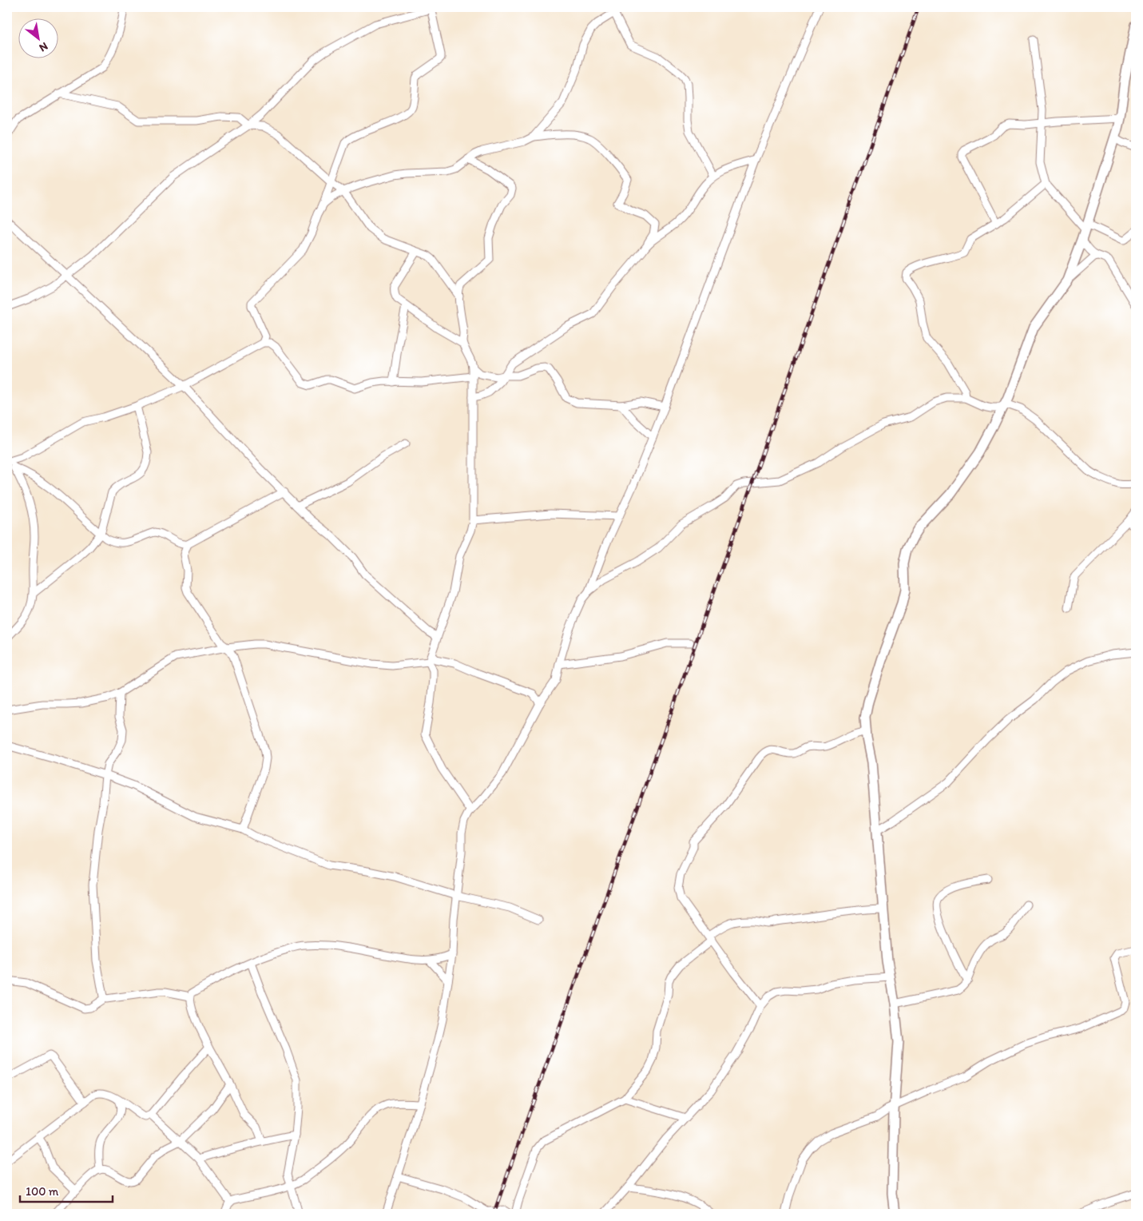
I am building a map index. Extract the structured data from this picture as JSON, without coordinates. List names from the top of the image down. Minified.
{"scale_bar":"100 m","north":"bottom right"}
